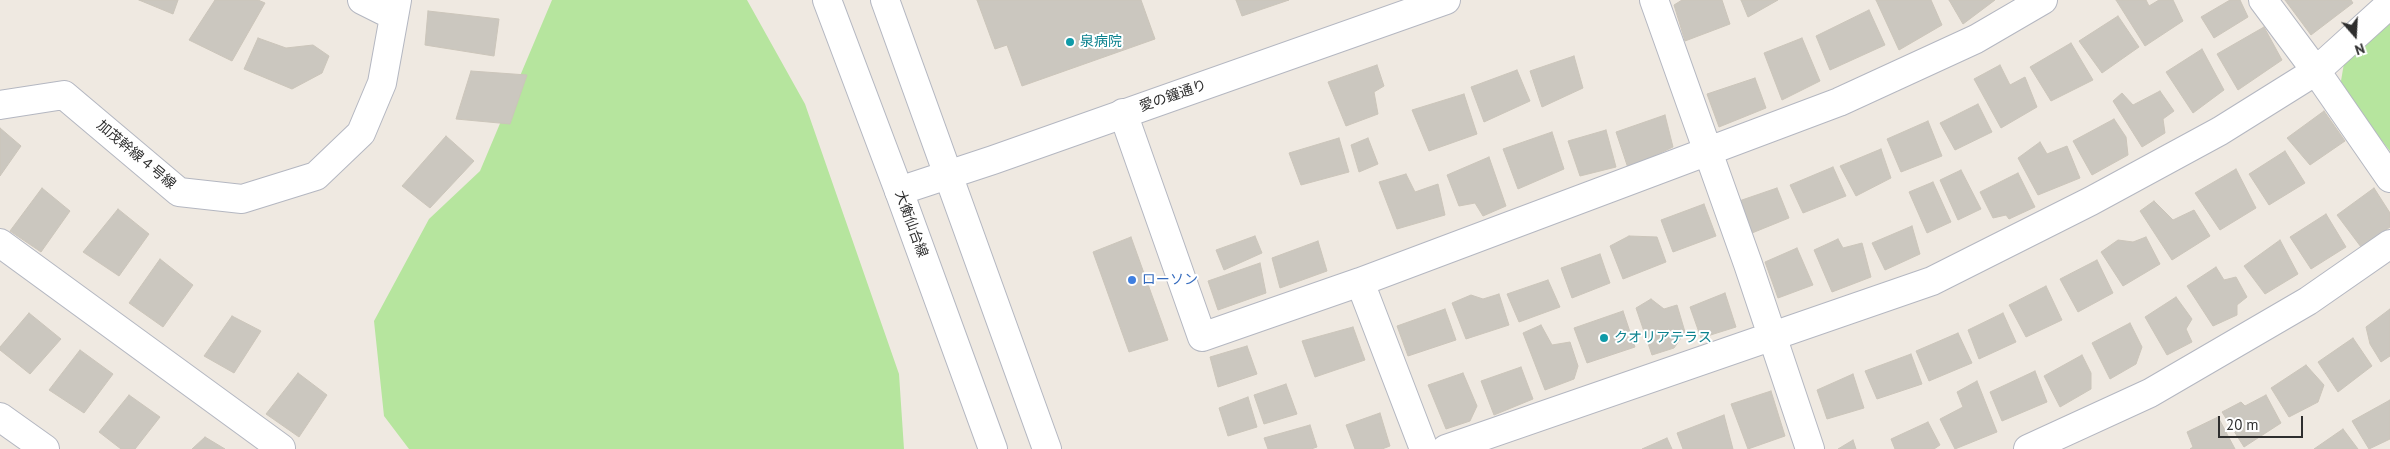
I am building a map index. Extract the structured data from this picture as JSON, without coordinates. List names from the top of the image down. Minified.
{"streets":{"street":["愛の鐘通り","加茂幹線４号線","大衡仙台線"]},"crossings":[["愛の鐘通り","大衡仙台線"]],"places":["泉病院","ローソン","クオリアテラス"],"scale_bar":"20 m","north":"bottom"}
